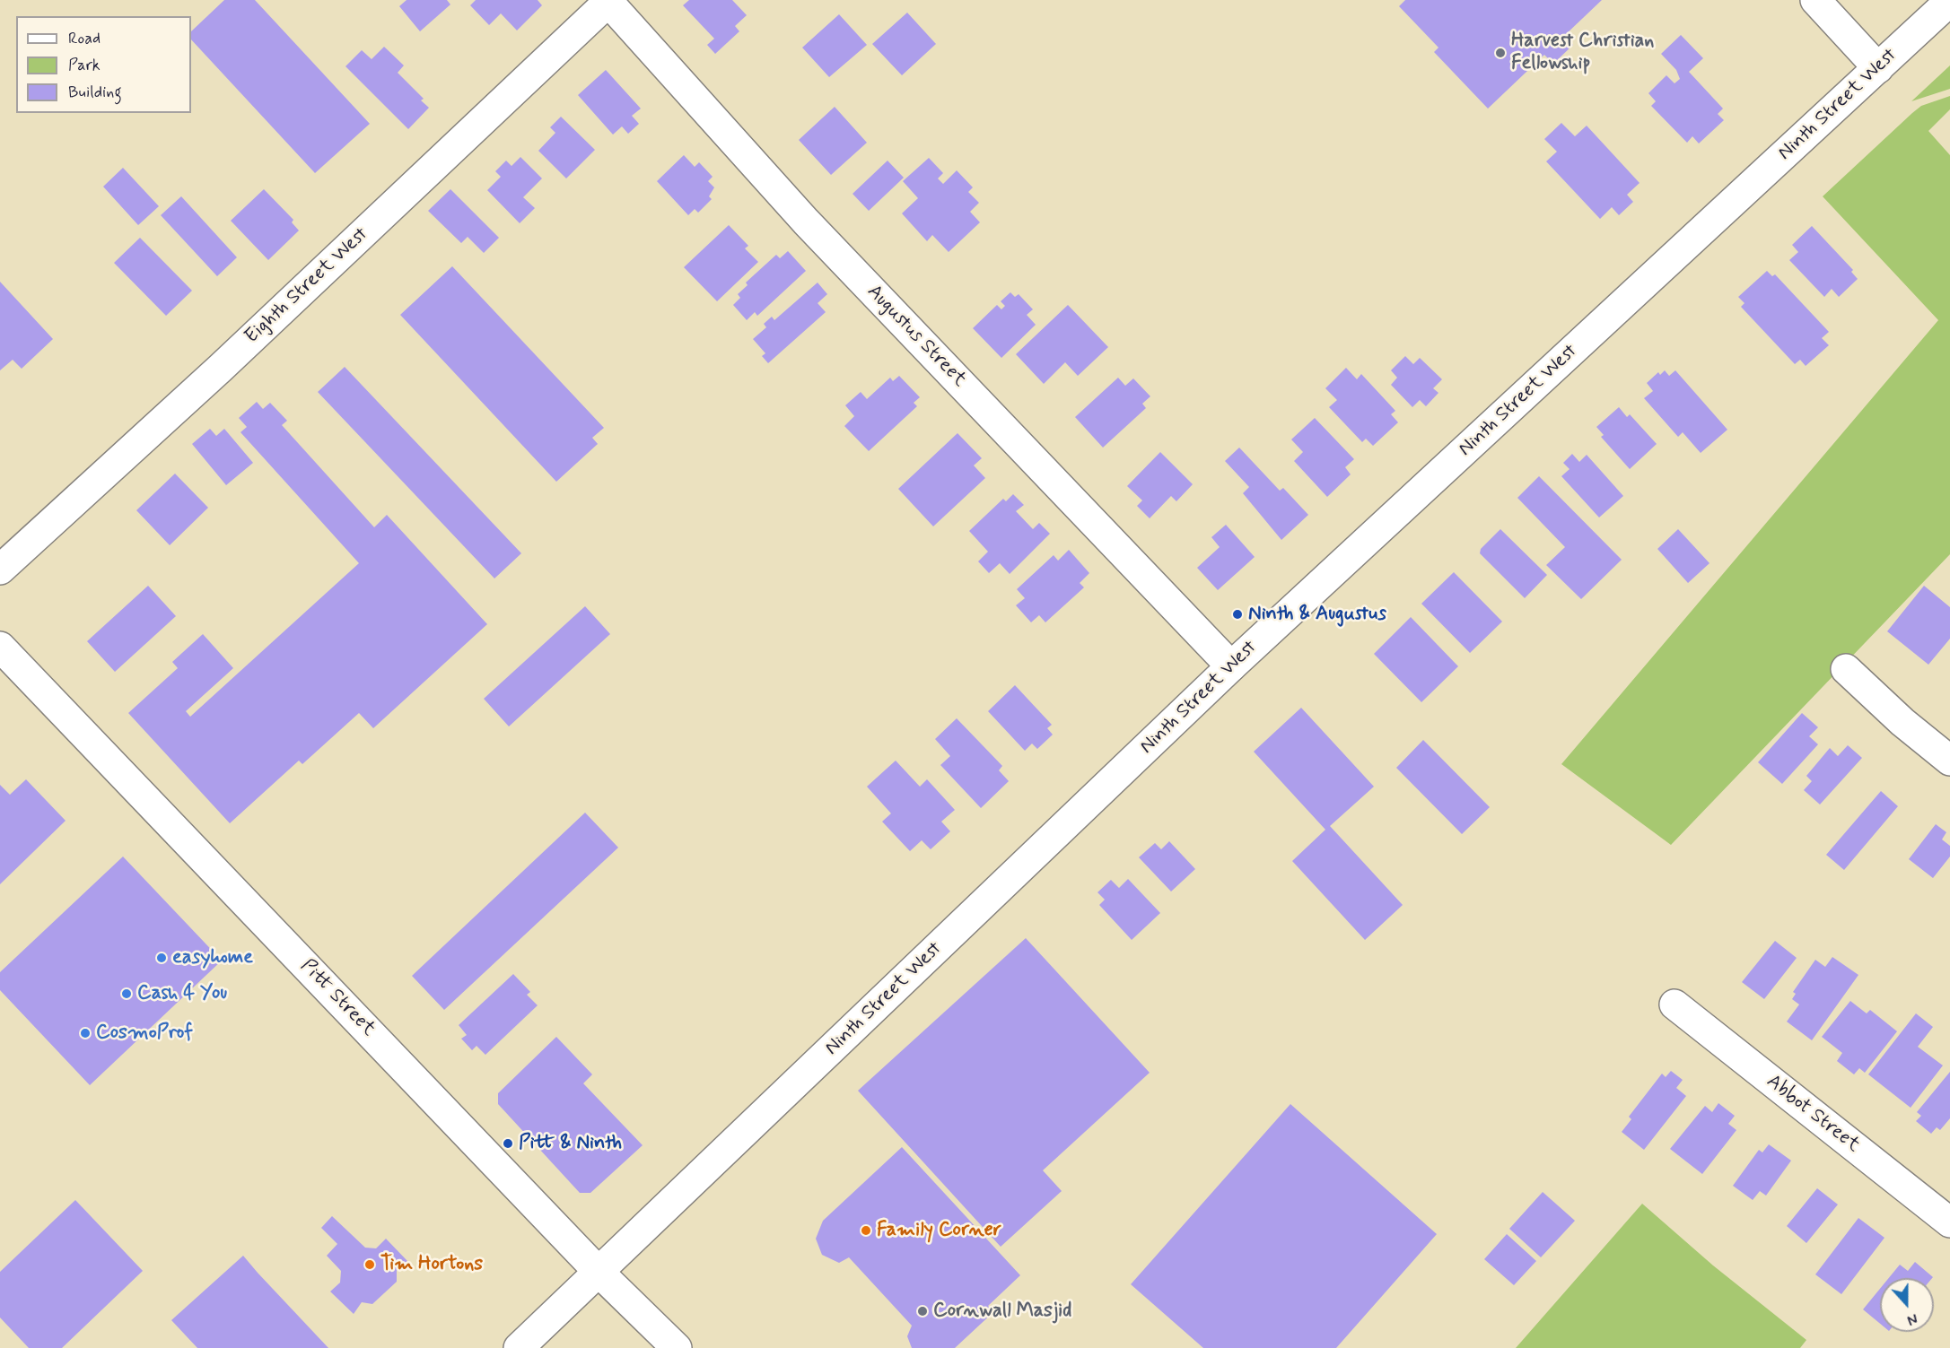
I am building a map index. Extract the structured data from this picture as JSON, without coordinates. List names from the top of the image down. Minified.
{"streets":{"street":["Ninth Street West","Eighth Street West","Augustus Street","Pitt Street","Abbot Street"]},"crossings":[["Ninth Street West","Augustus Street"],["Ninth Street West","Pitt Street"],["Eighth Street West","Augustus Street"]],"places":["Harvest Christian Fellowship","Ninth & Augustus","easyhome","Cash 4 You","CosmoProf","Pitt & Ninth","Family Corner","Tim Hortons","Cornwall Masjid"],"legend":["Road","Park","Building"],"north":"bottom"}
